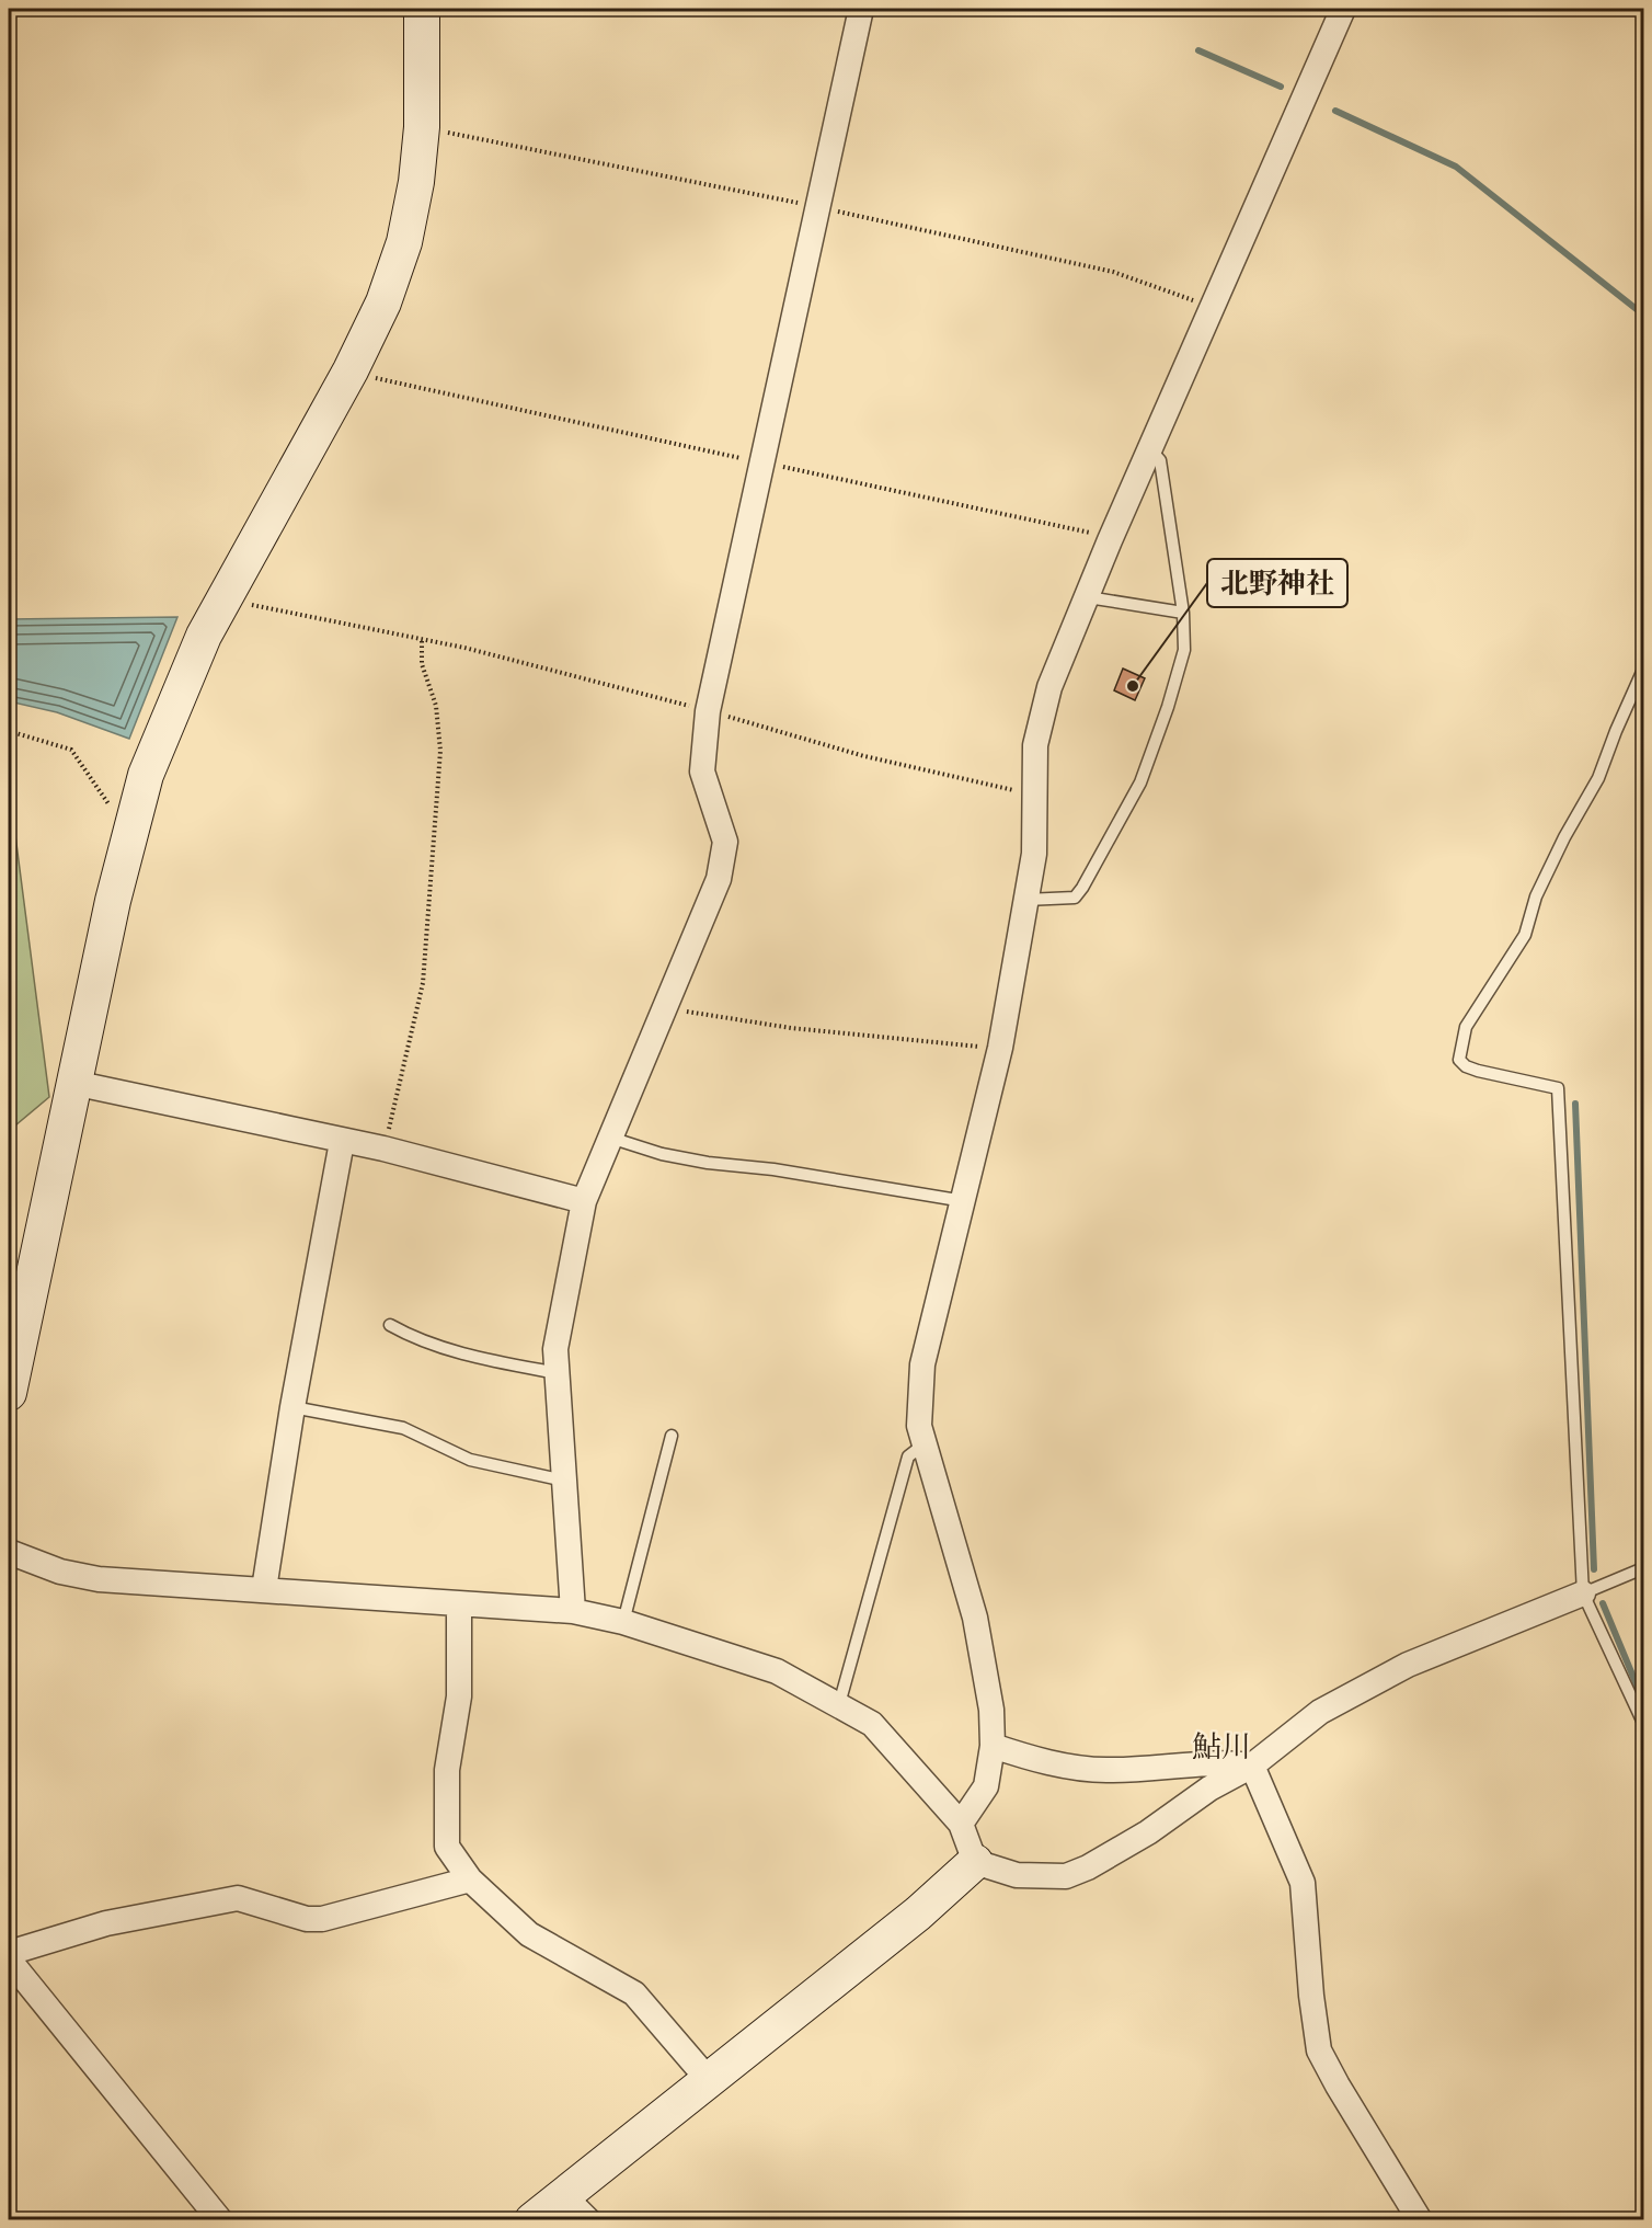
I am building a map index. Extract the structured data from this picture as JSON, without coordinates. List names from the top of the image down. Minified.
{"districts":["鮎川"],"places":["北野神社"]}
